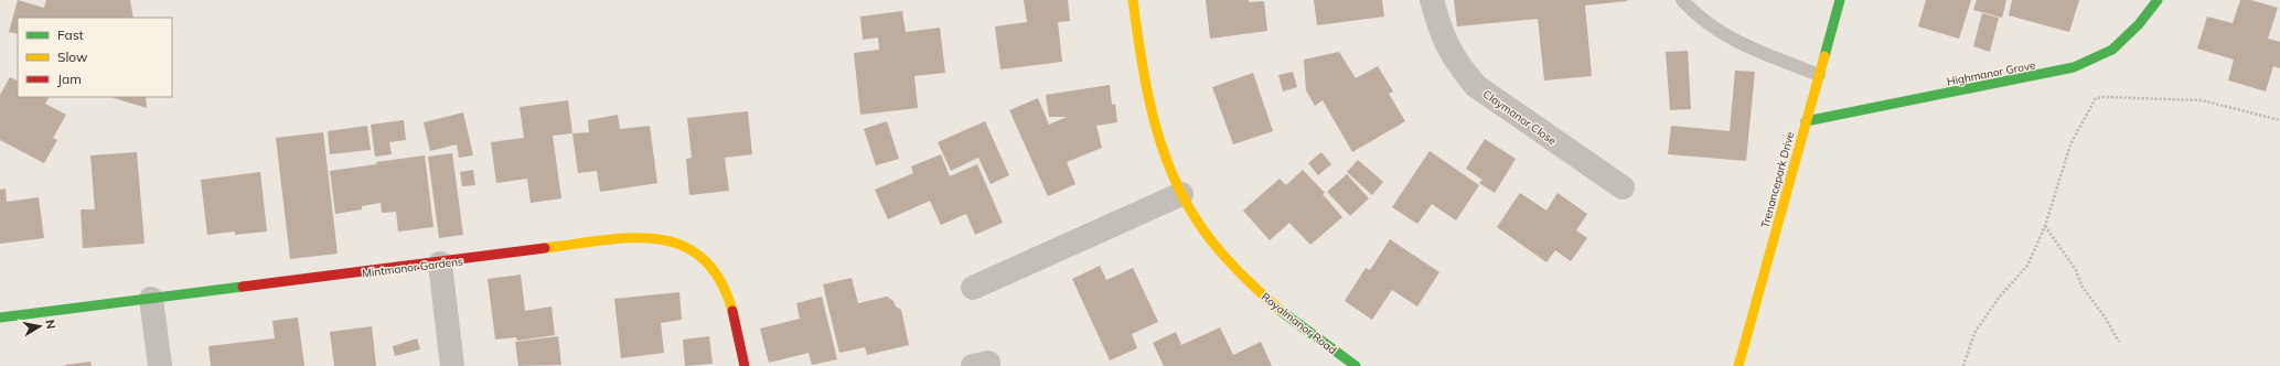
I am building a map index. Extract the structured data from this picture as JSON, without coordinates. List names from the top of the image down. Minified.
{"streets":{"street":["Highmanor Grove","Claymanor Close","Trenancepark Drive","Mintmanor Gardens","Royalmanor Road"]},"crossings":[["Highmanor Grove","Trenancepark Drive"]],"legend":["Fast","Slow","Jam"],"north":"right"}
